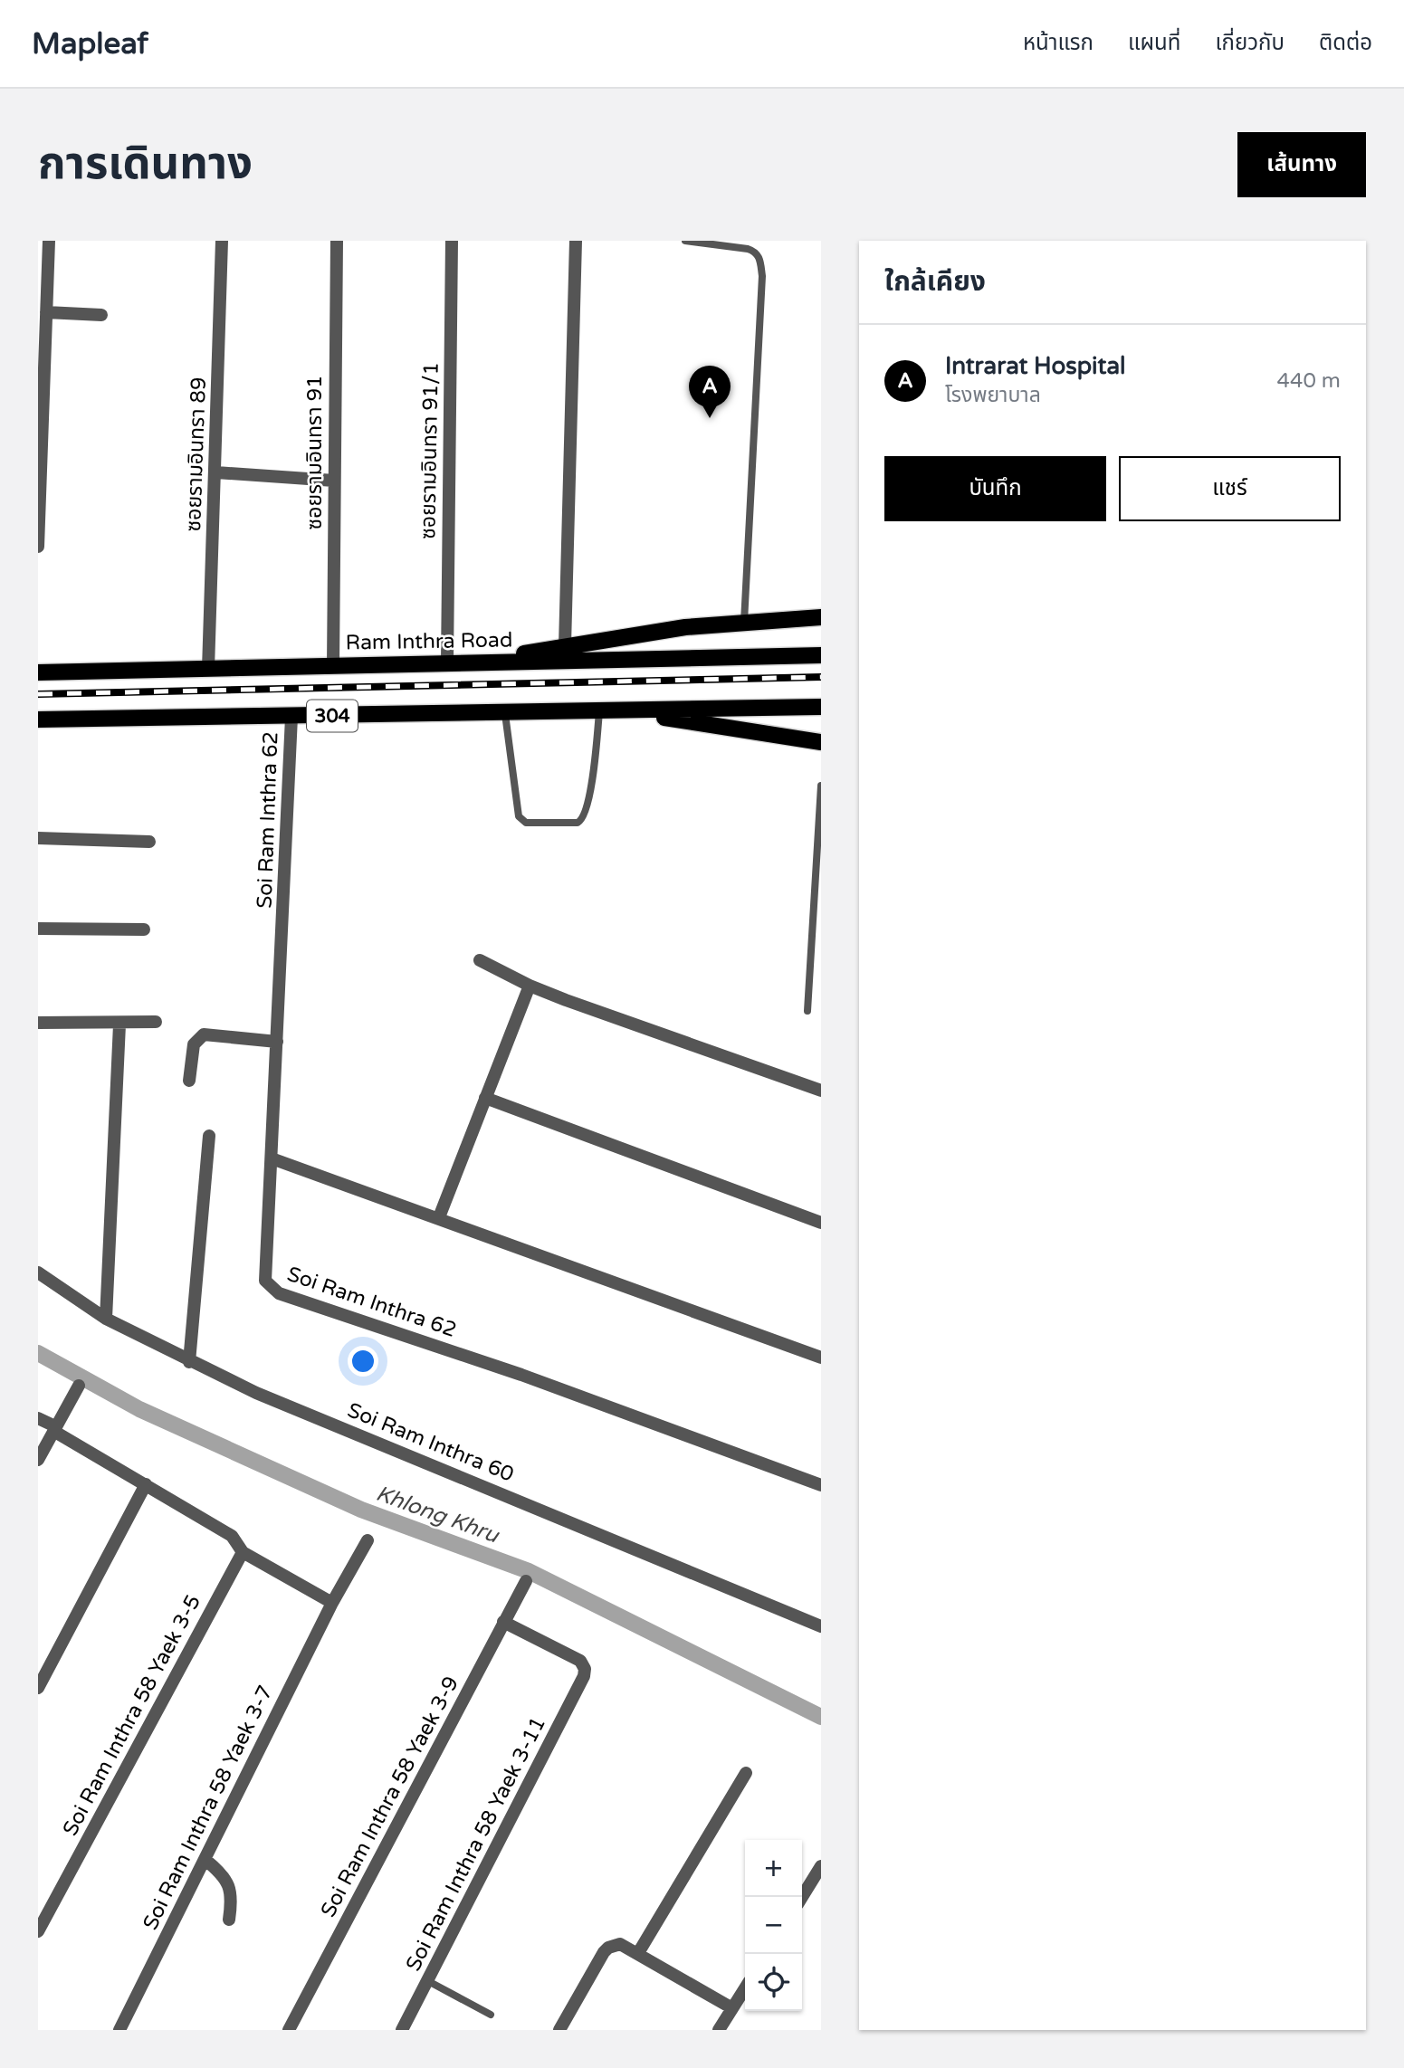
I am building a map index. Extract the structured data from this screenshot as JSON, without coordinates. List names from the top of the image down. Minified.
{"streets":{"main road":["Ram Inthra Road","304"],"street":["ซอยรามอินทรา 91/1","ซอยรามอินทรา 91","ซอยรามอินทรา 89","Soi Ram Inthra 62","Soi Ram Inthra 60","Soi Ram Inthra 58 Yaek 3-5","Soi Ram Inthra 58 Yaek 3-9","Soi Ram Inthra 58 Yaek 3-7","Soi Ram Inthra 58 Yaek 3-11"]},"crossings":[["ซอยรามอินทรา 91/1","Ram Inthra Road"],["ซอยรามอินทรา 91","Ram Inthra Road"],["ซอยรามอินทรา 89","Ram Inthra Road"],["304","Soi Ram Inthra 62"],["Soi Ram Inthra 58 Yaek 3-9","Soi Ram Inthra 58 Yaek 3-11"]],"water":["Khlong Khru"],"page":{"header":"Mapleaf","nav":["หน้าแรก","แผนที่","เกี่ยวกับ","ติดต่อ"],"title":"การเดินทาง","buttons":["เส้นทาง",["บันทึก","แชร์"]],"heading":"ใกล้เคียง","list":[{"mark":"A","name":"Intrarat Hospital","note":"โรงพยาบาล","value":"440 m"}],"pins":"A","map_buttons":["+","−"]}}
